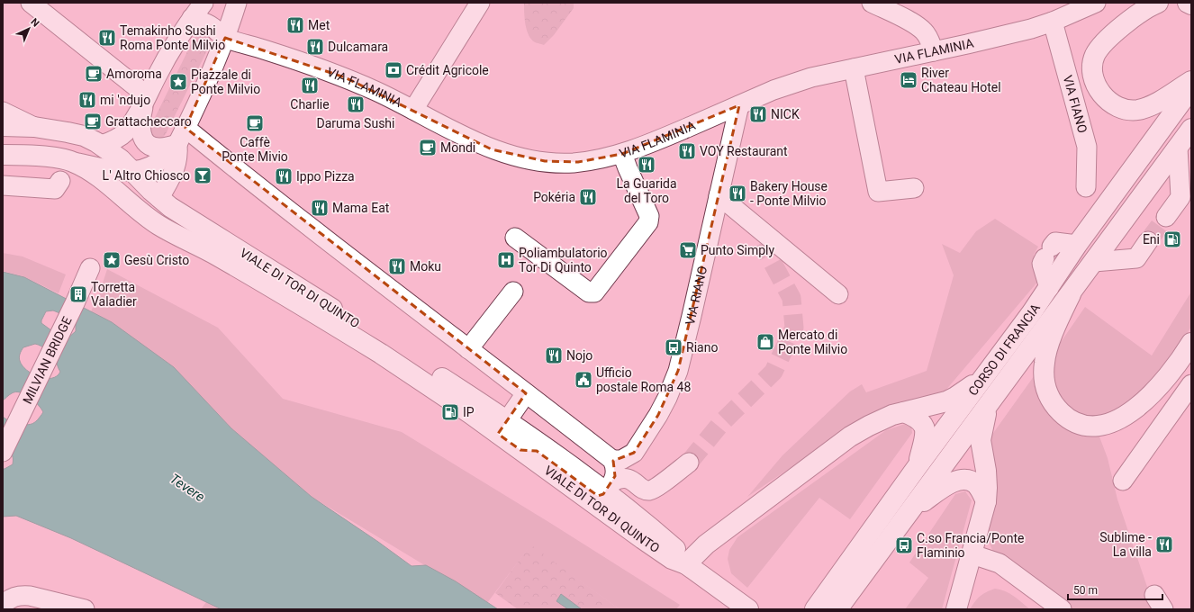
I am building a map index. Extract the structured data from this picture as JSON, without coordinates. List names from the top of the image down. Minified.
{"streets":{"main road":["VIALE DI TOR DI QUINTO","CORSO DI FRANCIA"],"street":["VIA FLAMINIA","VIA FIANO","VIA RIANO","MILVIAN BRIDGE"]},"crossings":[["VIA FLAMINIA","VIA FIANO"],["VIA FLAMINIA","VIA RIANO"]],"water":["Tevere"],"places":{"restaurant":["Met","Temakinho Sushi Roma Ponte Milvio","Dulcamara","Charlie","mi 'ndujo","Daruma Sushi","NICK","VOY Restaurant","La Guarida del Toro","Ippo Pizza","Bakery House - Ponte Milvio","Pokéria","Mama Eat","Moku","Nojo","Sublime - La villa"],"bank":["Crédit Agricole"],"cafe":["Amoroma","Grattacheccaro","Caffè Ponte Mivio","Mondi"],"hotel":["River Chateau Hotel"],"place":["Piazzale di Ponte Milvio","Gesù Cristo"],"bar":["L' Altro Chiosco"],"fuel station":["Eni","IP"],"supermarket":["Punto Simply"],"hospital":["Poliambulatorio Tor Di Quinto"],"building":["Torretta Valadier"],"shop":["Mercato di Ponte Milvio"],"bus stop":["Riano","C.so Francia/Ponte Flaminio"],"public building":["Ufficio postale Roma 48"]},"scale_bar":"50 m","north":"top right"}
